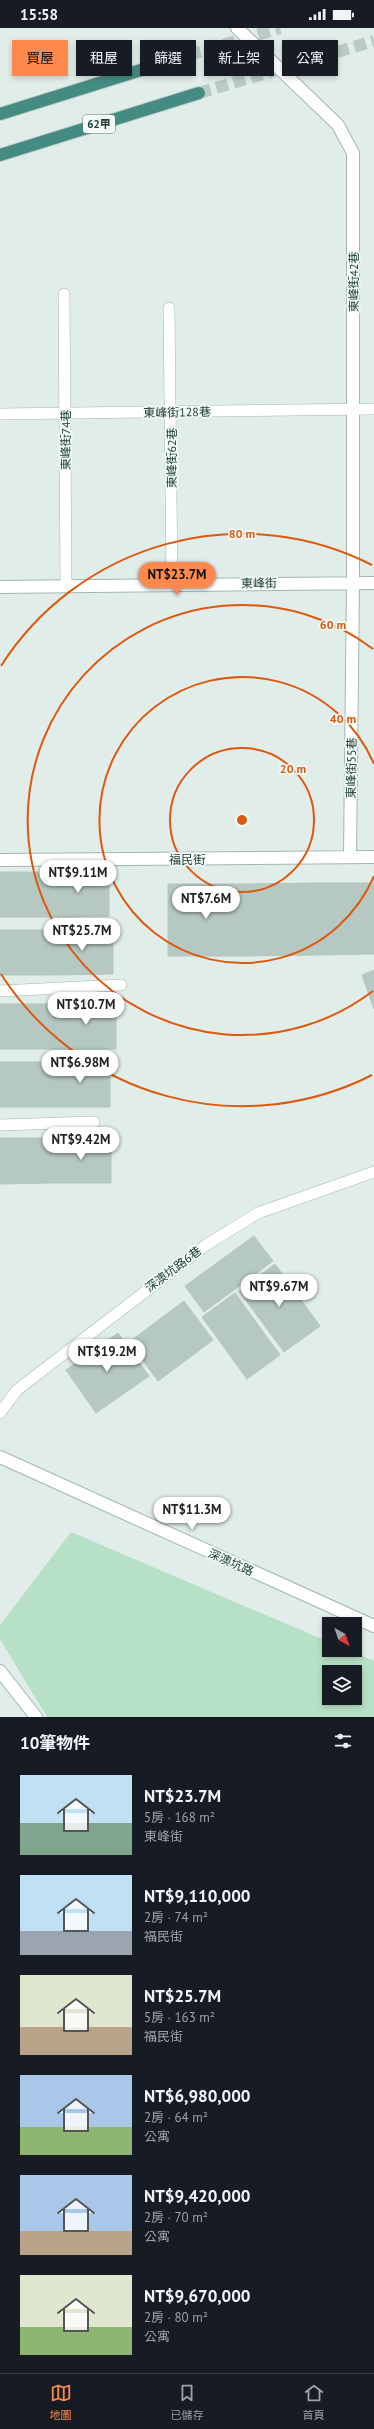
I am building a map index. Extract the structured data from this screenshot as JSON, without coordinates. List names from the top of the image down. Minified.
{"streets":{"highway":["62甲"],"street":["東峰街42巷","東峰街","東峰街55巷","福民街","深澳坑路"],"lane":["東峰街128巷","東峰街74巷","東峰街62巷","深澳坑路6巷"]},"crossings":[["東峰街42巷","東峰街128巷"],["東峰街42巷","東峰街"],["東峰街42巷","東峰街55巷"],["東峰街128巷","東峰街74巷"],["東峰街128巷","東峰街62巷"],["東峰街74巷","東峰街"],["東峰街62巷","東峰街"],["東峰街","東峰街55巷"],["東峰街55巷","福民街"]],"north":"bottom right","page":{"status":"15:58","chip":["買屋","租屋","篩選","新上架","公寓"],"price":["NT$23.7M","NT$9.11M","NT$7.6M","NT$25.7M","NT$10.7M","NT$6.98M","NT$9.42M","NT$9.67M","NT$19.2M","NT$11.3M"],"heading":"10筆物件","list":[{"name":"NT$23.7M","note":"5房 · 168 m² · 東峰街"},{"name":"NT$9,110,000","note":"2房 · 74 m² · 福民街"},{"name":"NT$25.7M","note":"5房 · 163 m² · 福民街"},{"name":"NT$6,980,000","note":"2房 · 64 m² · 公寓"},{"name":"NT$9,420,000","note":"2房 · 70 m² · 公寓"},{"name":"NT$9,670,000","note":"2房 · 80 m² · 公寓"}],"tabs":["地圖","已儲存","首頁"]},"rings":["80 m","60 m","40 m","20 m"]}
